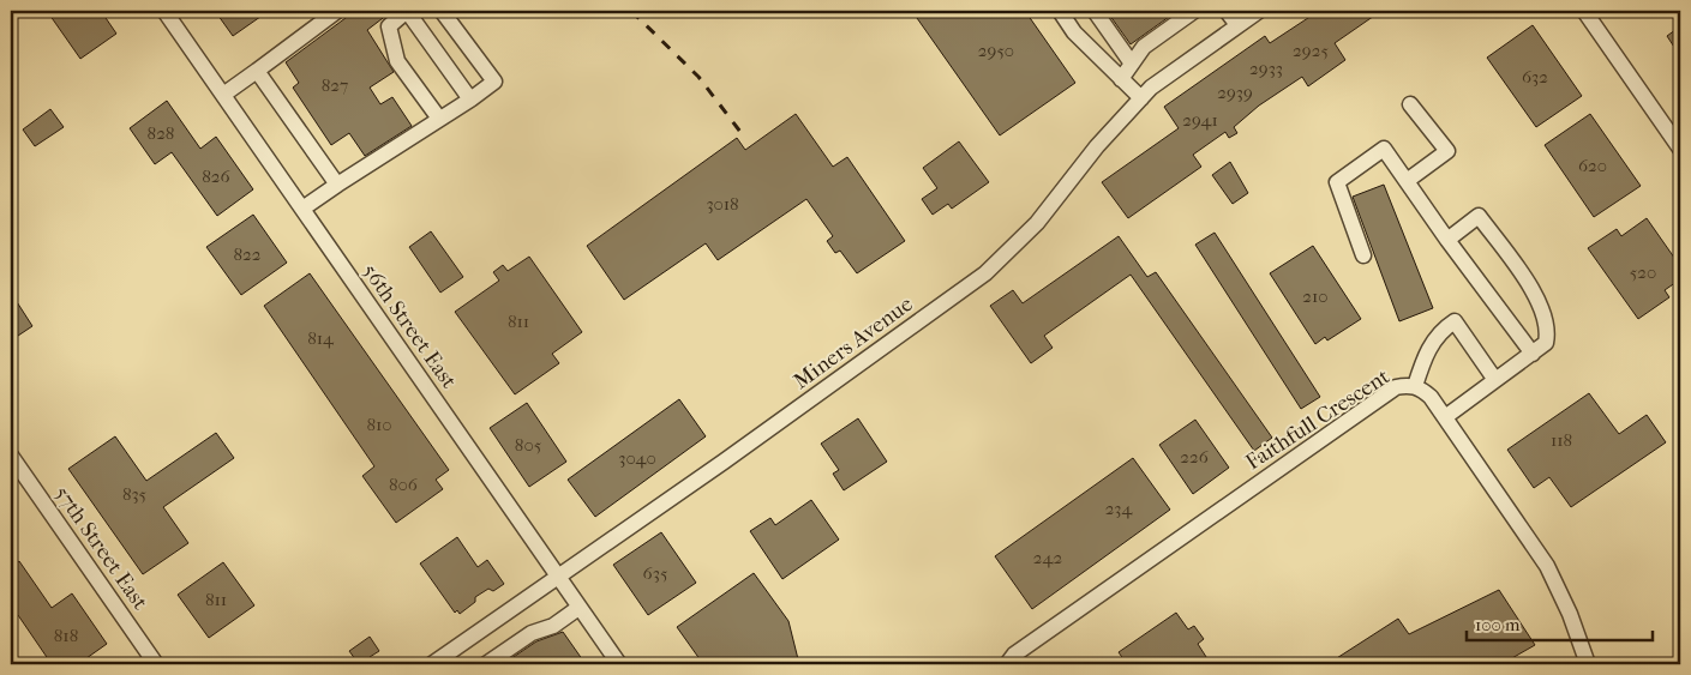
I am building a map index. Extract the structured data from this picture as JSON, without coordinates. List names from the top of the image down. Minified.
{"streets":{"street":["56th Street East","Miners Avenue","Faithfull Crescent","57th Street East"]},"crossings":[["56th Street East","Miners Avenue"]],"house_numbers":["2950","2925","2933","632","827","2939","2941","828","620","826","3018","822","520","210","811","814","810","118","805","226","3040","806","835","234","242","635","811","818"],"scale_bar":"100 m"}
